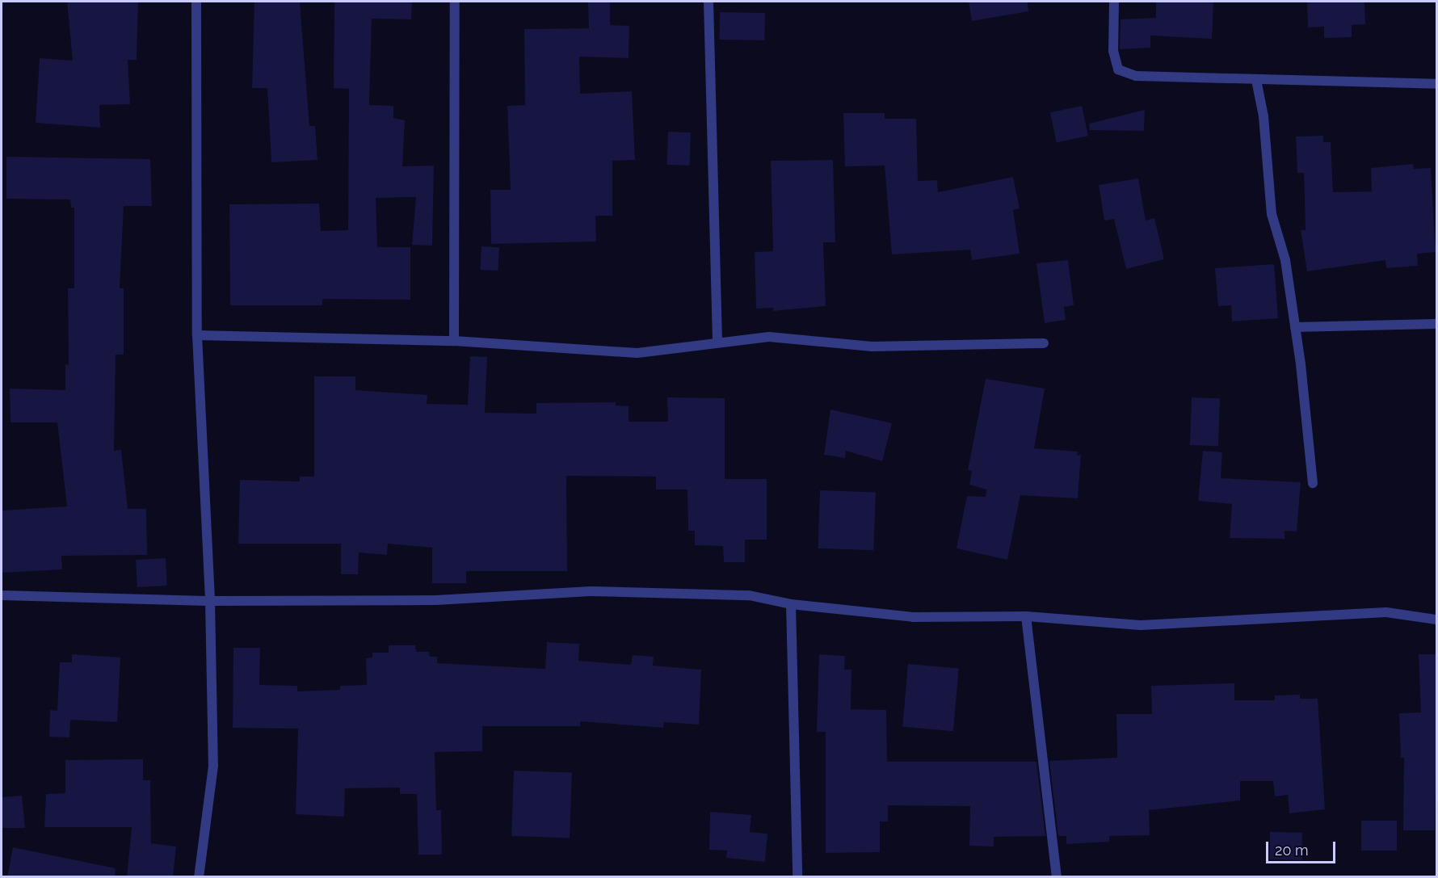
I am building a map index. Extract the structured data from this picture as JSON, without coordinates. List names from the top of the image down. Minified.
{"scale_bar":"20 m"}
